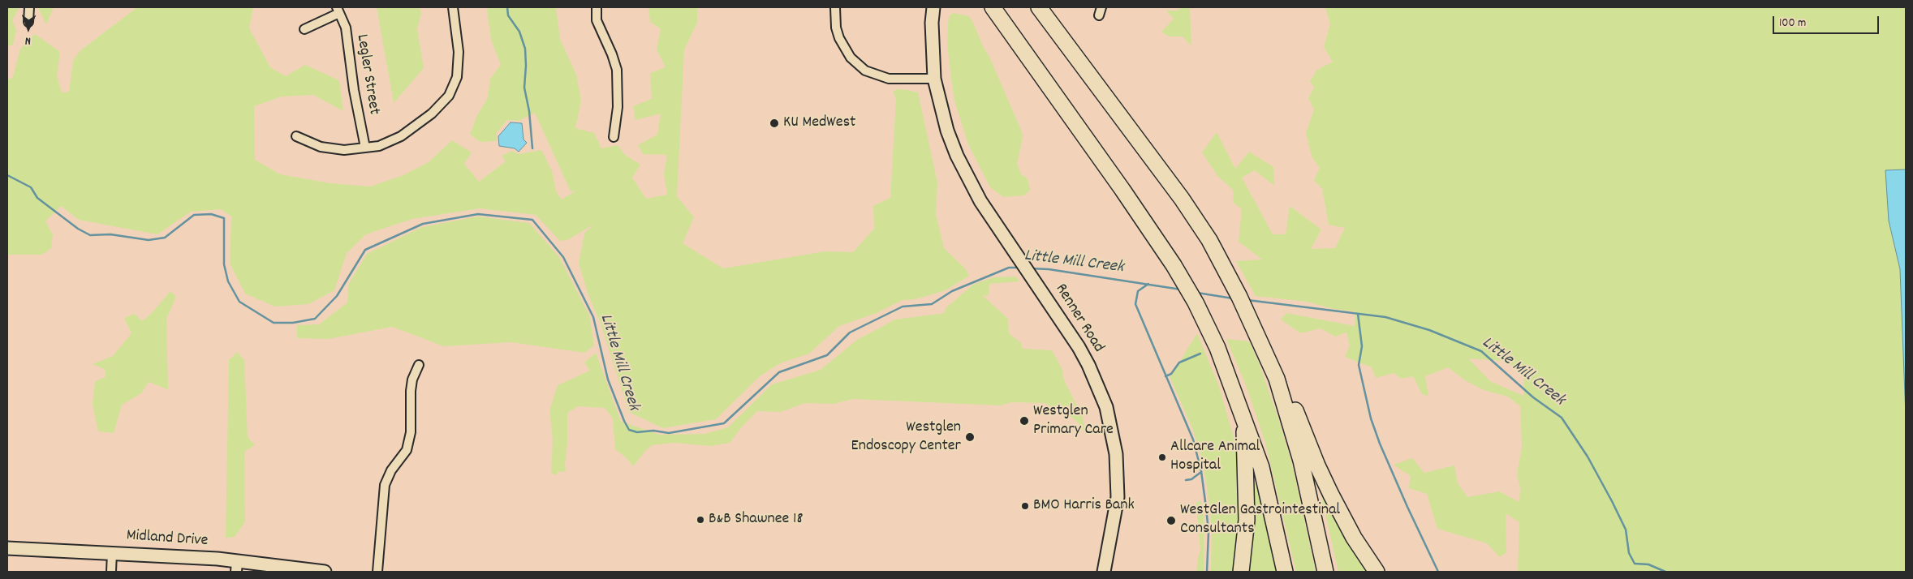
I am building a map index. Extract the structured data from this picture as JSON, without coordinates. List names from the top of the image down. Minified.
{"streets":{"main road":["Renner Road","Midland Drive"],"street":["Legler Street"]},"water":["Little Mill Creek"],"places":["KU MedWest","Westglen Primary Care","Westglen Endoscopy Center","Allcare Animal Hospital","BMO Harris Bank","B&B Shawnee 18","WestGlen Gastrointestinal Consultants"],"scale_bar":"100 m","north":"bottom"}
